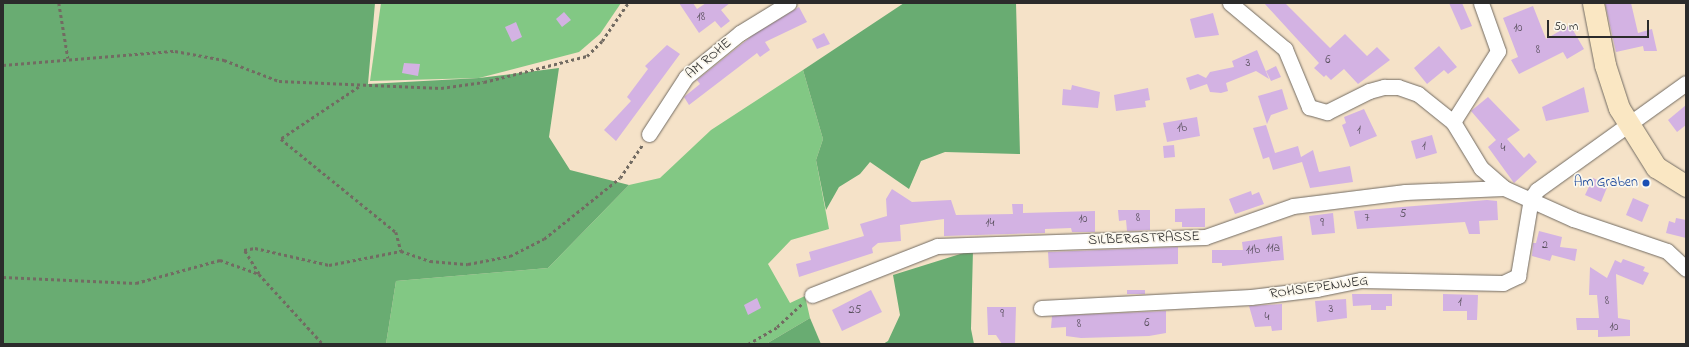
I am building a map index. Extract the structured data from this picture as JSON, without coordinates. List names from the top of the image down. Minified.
{"streets":{"street":["AM ROHE","SILBERGSTRASSE","ROHSIEPENWEG"]},"places":["Am Graben"],"house_numbers":["18","10","8","6","3","1b","1","1","4","5","8","7","10","14","9","2","11a","11b","8","1","3","25","9","4","6","8","10"],"scale_bar":"50 m"}
